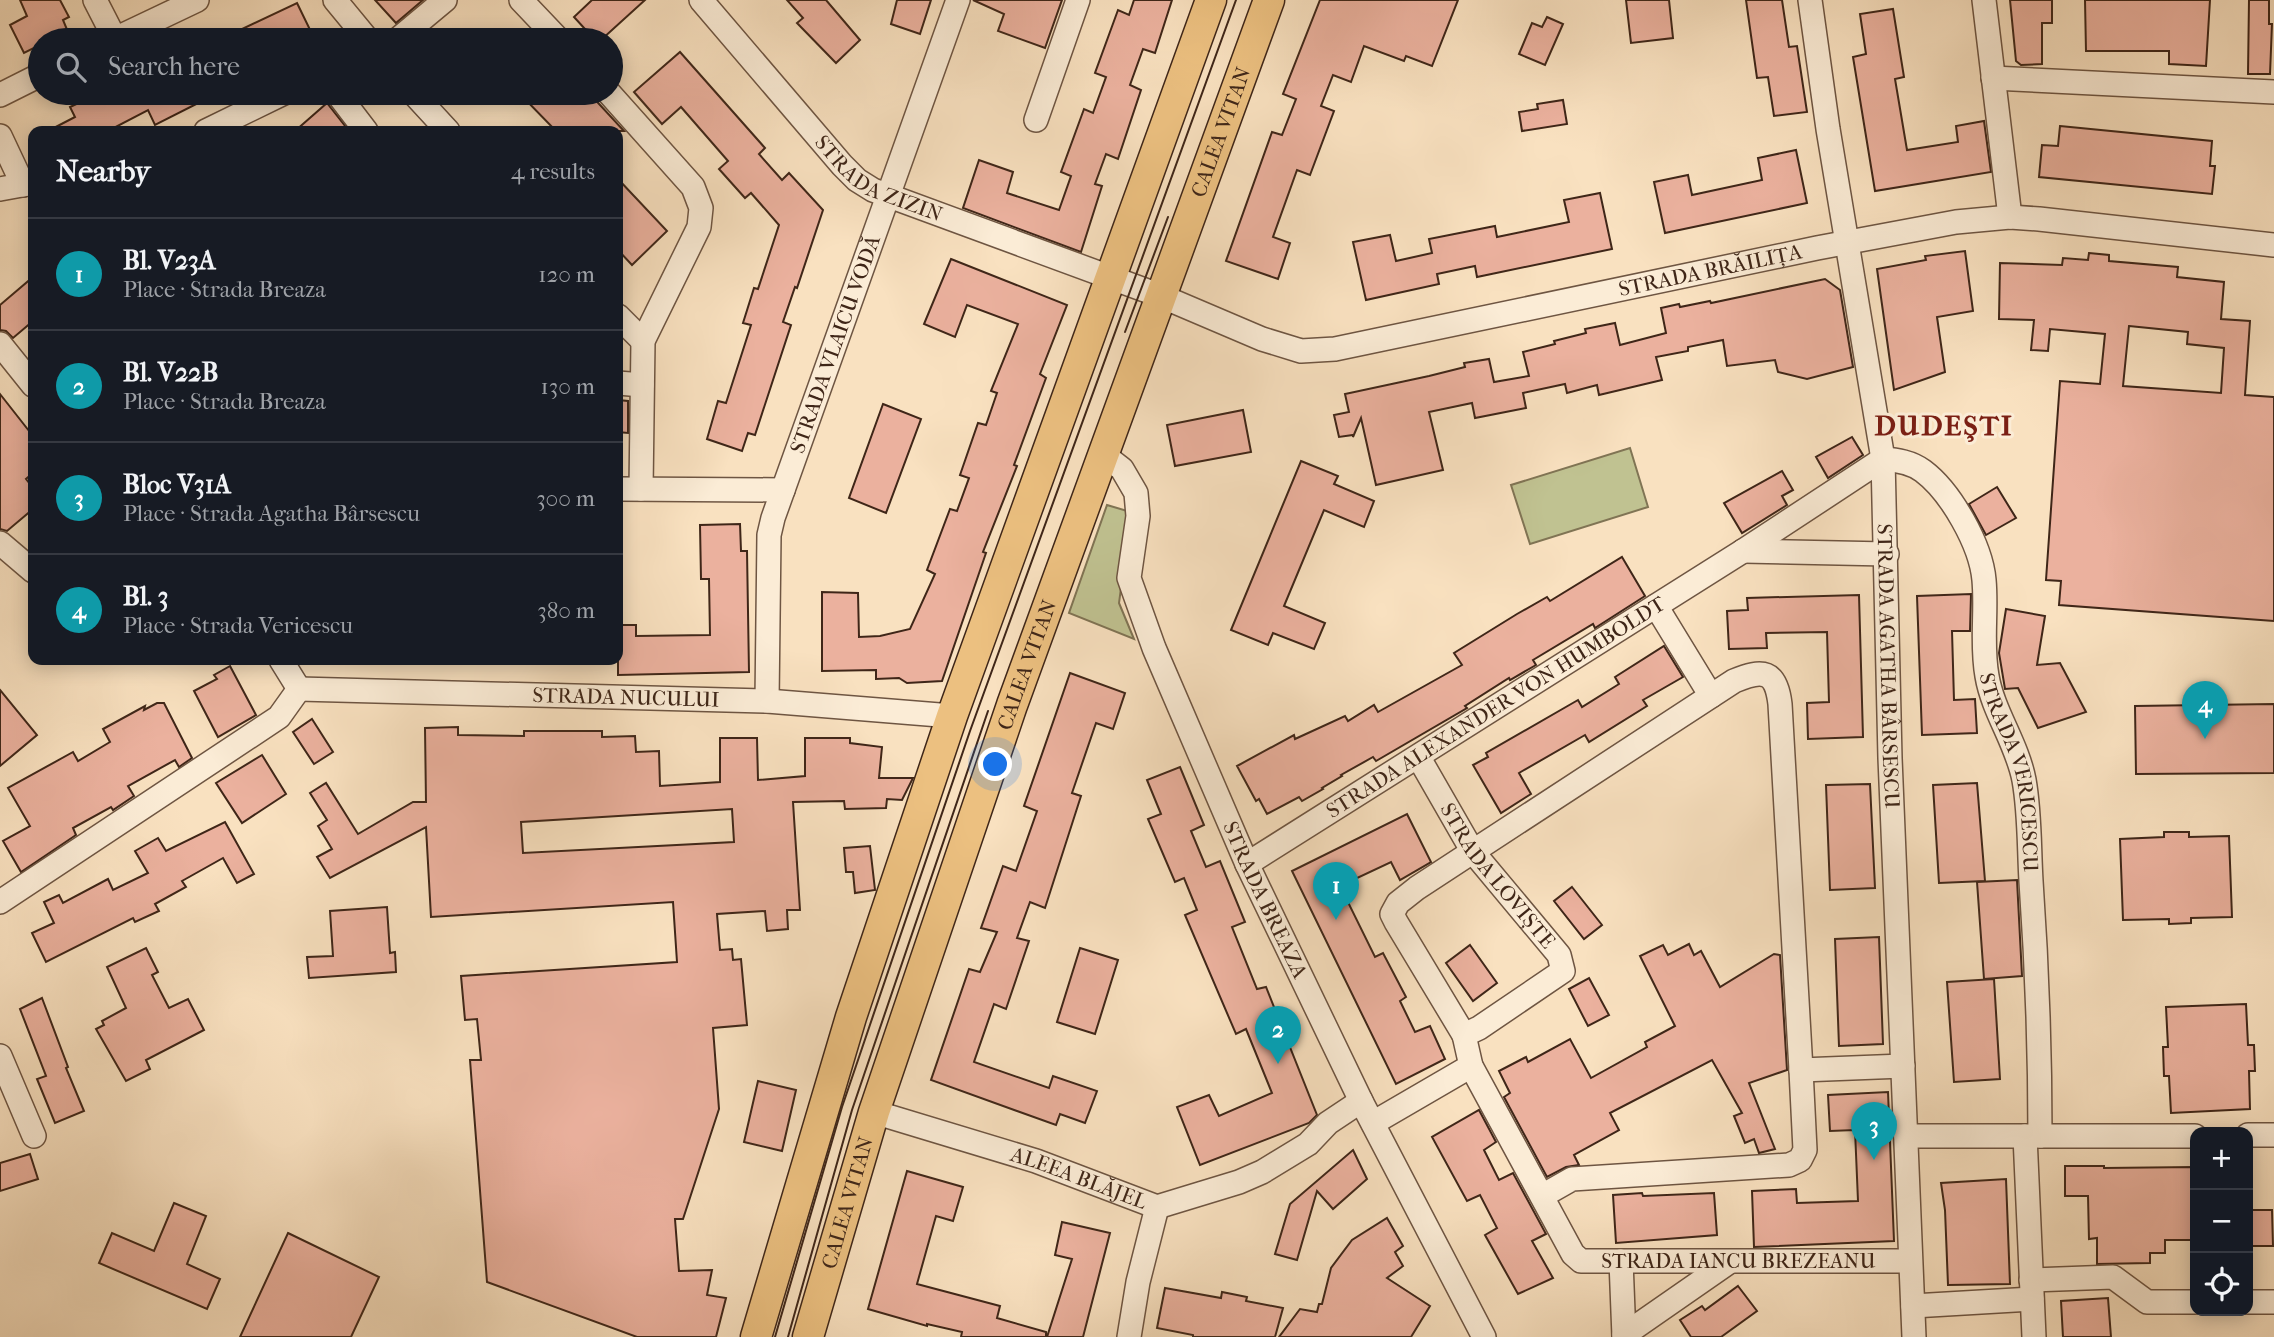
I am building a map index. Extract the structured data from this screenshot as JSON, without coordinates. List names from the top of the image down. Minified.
{"streets":{"main road":["CALEA VITAN"],"street":["STRADA ZIZIN","STRADA BRĂILIȚA","STRADA VLAICU VODĂ","STRADA AGATHA BÂRSESCU","STRADA NUCULUI","STRADA ALEXANDER VON HUMBOLDT","STRADA VERICESCU","STRADA LOVIȘTE","STRADA BREAZA","ALEEA BLĂJEL","STRADA IANCU BREZEANU"]},"crossings":[["CALEA VITAN","STRADA ZIZIN"],["CALEA VITAN","STRADA BRĂILIȚA"],["CALEA VITAN","STRADA BREAZA"],["CALEA VITAN","ALEEA BLĂJEL"],["STRADA ZIZIN","STRADA BRĂILIȚA"],["STRADA ZIZIN","STRADA VLAICU VODĂ"],["STRADA BRĂILIȚA","STRADA AGATHA BÂRSESCU"],["STRADA VLAICU VODĂ","STRADA NUCULUI"],["STRADA AGATHA BÂRSESCU","STRADA ALEXANDER VON HUMBOLDT"],["STRADA AGATHA BÂRSESCU","STRADA VERICESCU"],["STRADA AGATHA BÂRSESCU","STRADA IANCU BREZEANU"],["STRADA ALEXANDER VON HUMBOLDT","STRADA VERICESCU"],["STRADA ALEXANDER VON HUMBOLDT","STRADA LOVIȘTE"],["STRADA ALEXANDER VON HUMBOLDT","STRADA BREAZA"]],"districts":["DUDEŞTI"],"page":{"search":"Search here","heading":["Nearby","4 results"],"list":[{"mark":"1","name":"Bl. V23A","note":"Place · Strada Breaza","value":"120 m"},{"mark":"2","name":"Bl. V22B","note":"Place · Strada Breaza","value":"130 m"},{"mark":"3","name":"Bloc V31A","note":"Place · Strada Agatha Bârsescu","value":"300 m"},{"mark":"4","name":"Bl. 3","note":"Place · Strada Vericescu","value":"380 m"}],"pins":["4","1","2","3"],"map_buttons":["+","−"]}}
